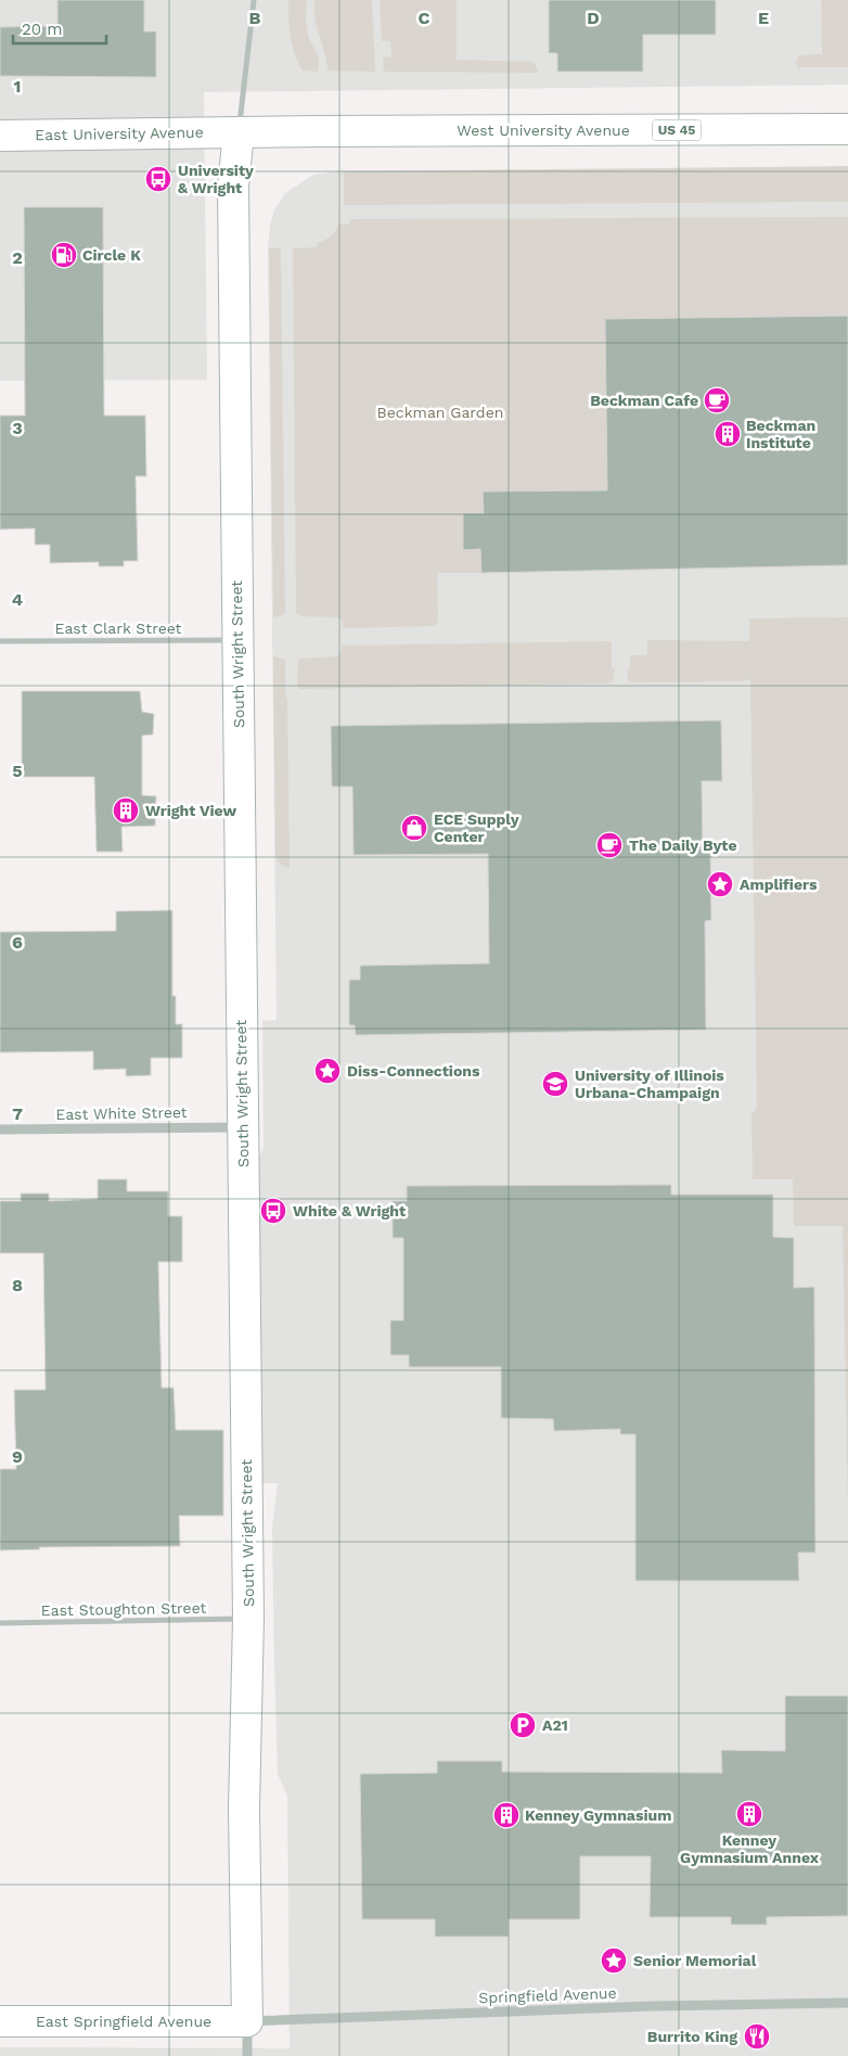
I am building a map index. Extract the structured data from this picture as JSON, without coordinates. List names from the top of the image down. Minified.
{"streets":{"main road":["West University Avenue","US 45","East University Avenue","South Wright Street","East Springfield Avenue"],"street":["East Clark Street","East White Street","East Stoughton Street","Springfield Avenue"]},"crossings":[["West University Avenue","East University Avenue"],["West University Avenue","South Wright Street"],["East University Avenue","South Wright Street"],["East Clark Street","South Wright Street"],["South Wright Street","East White Street"],["South Wright Street","East Stoughton Street"],["South Wright Street","Springfield Avenue"],["South Wright Street","East Springfield Avenue"],["Springfield Avenue","East Springfield Avenue"]],"parks":["Beckman Garden"],"places":{"bus stop":["University & Wright","White & Wright"],"fuel station":["Circle K"],"cafe":["Beckman Cafe","The Daily Byte"],"building":["Beckman Institute","Wright View","Kenney Gymnasium Annex","Kenney Gymnasium"],"shop":["ECE Supply Center"],"place":["Amplifiers","Diss-Connections","Senior Memorial"],"school or university":["University of Illinois Urbana-Champaign"],"parking":["A21"],"restaurant":["Burrito King"]},"scale_bar":"20 m","grid":{"columns":["B","C","D","E"],"rows":["1","2","3","4","5","6","7","8","9"]}}
